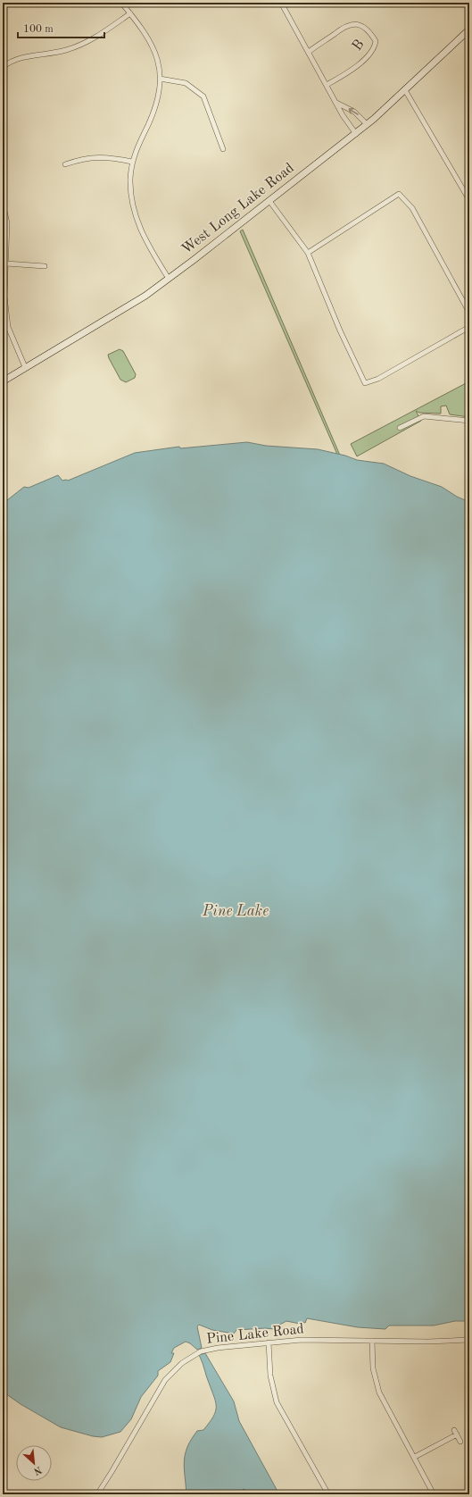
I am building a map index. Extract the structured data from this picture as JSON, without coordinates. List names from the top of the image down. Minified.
{"streets":{"main road":["West Long Lake Road"],"street":["B","Pine Lake Road"]},"water":["Pine Lake"],"scale_bar":"100 m","north":"bottom right"}
